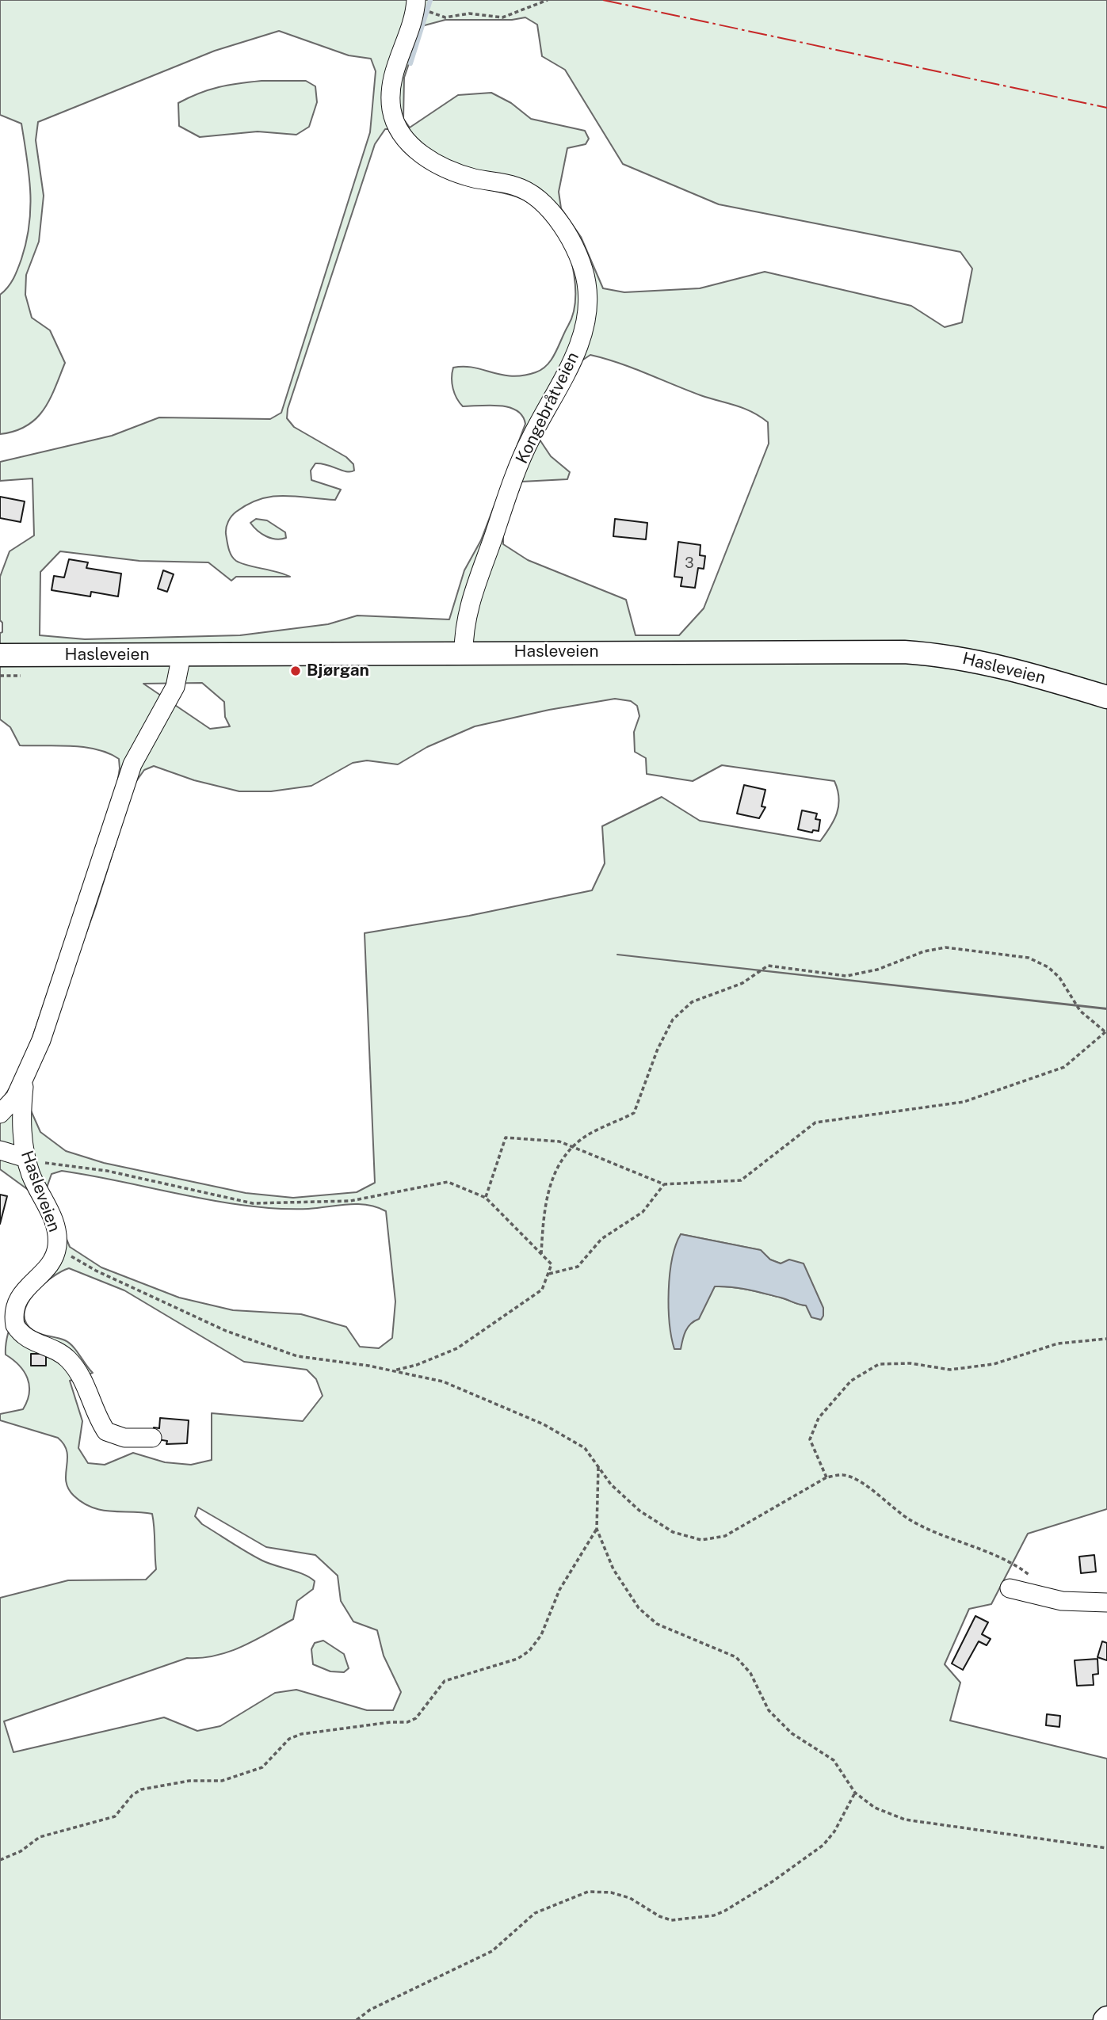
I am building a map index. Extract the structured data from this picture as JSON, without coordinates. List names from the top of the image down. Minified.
{"streets":{"main road":["Hasleveien"],"street":["Kongebråtveien"]},"crossings":[["Kongebråtveien","Hasleveien"]],"places":["Bjørgan"],"house_numbers":["3"]}
